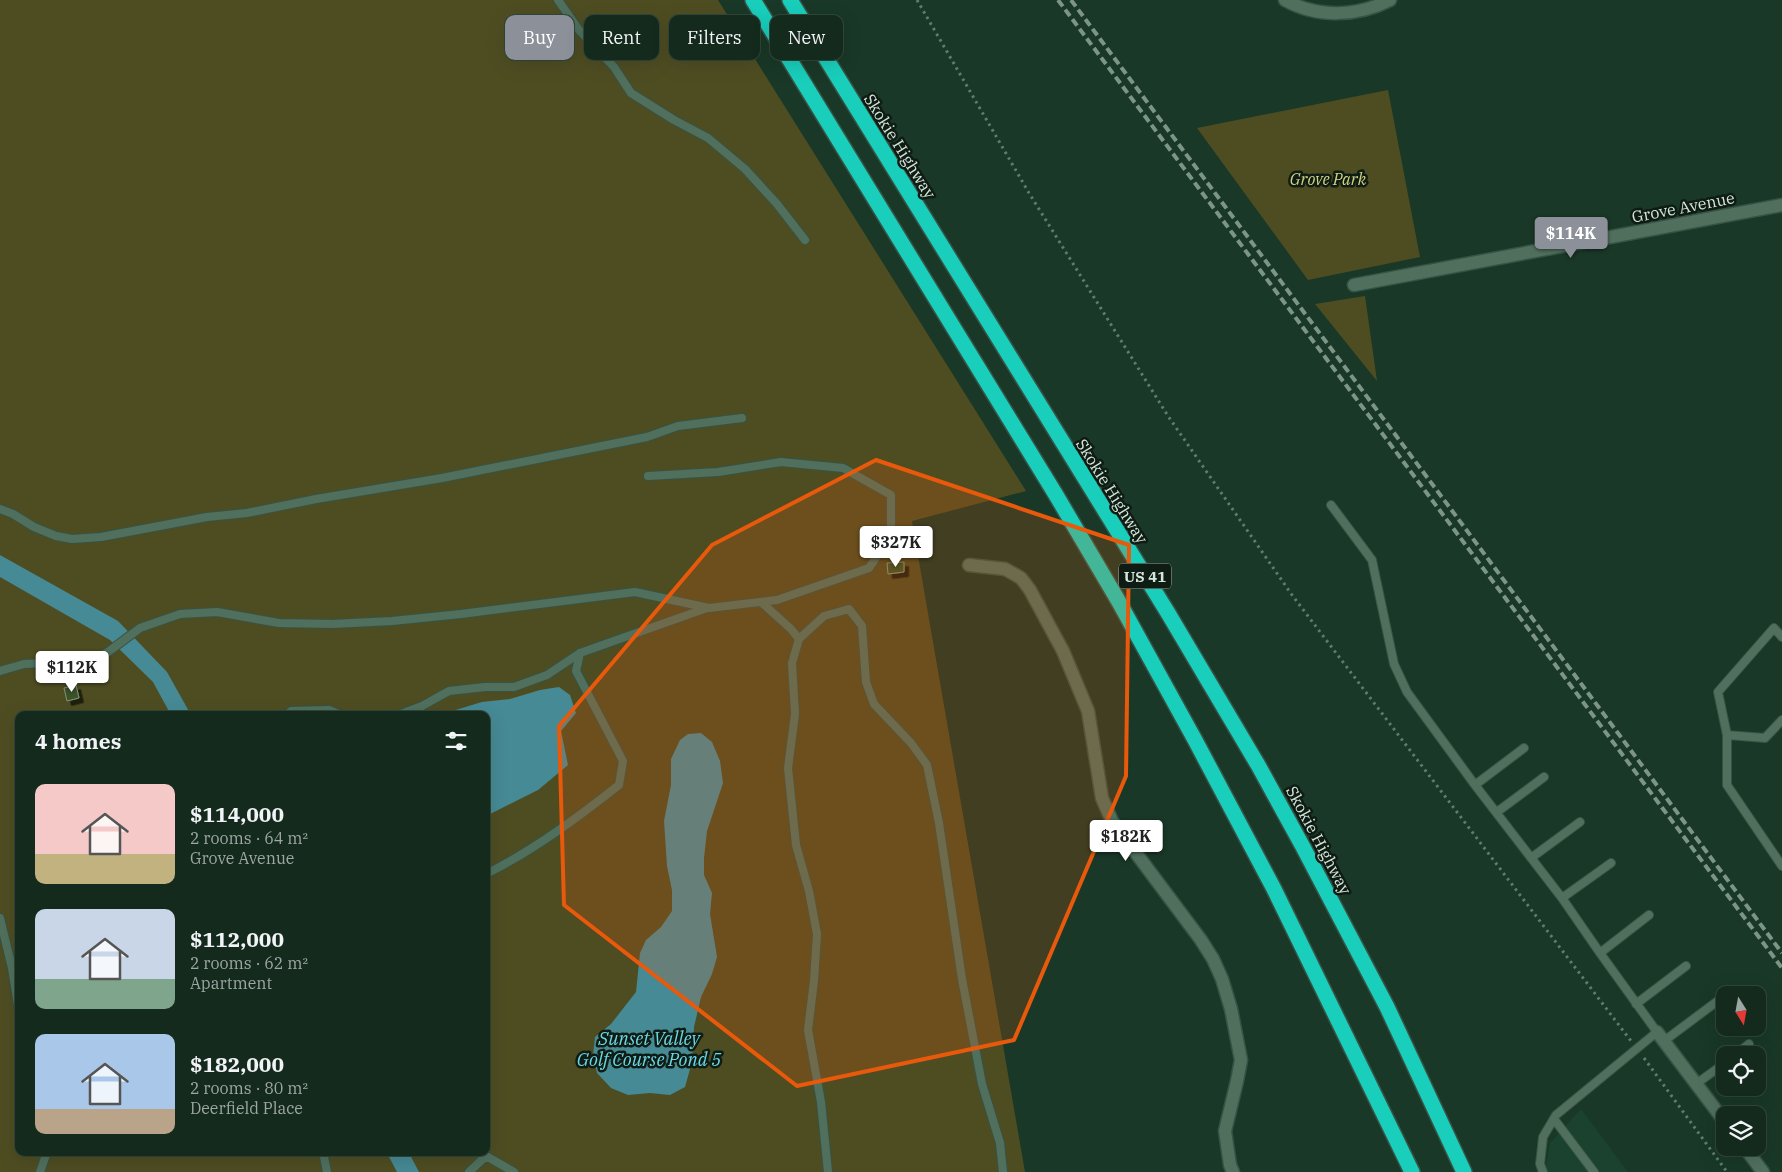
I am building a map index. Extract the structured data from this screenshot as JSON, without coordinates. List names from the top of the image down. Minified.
{"streets":{"highway":["Skokie Highway","US 41"],"street":["Grove Avenue"]},"water":["Sunset Valley Golf Course Pond 5"],"parks":["Grove Park"],"north":"bottom","page":{"chip":["Buy","Rent","Filters","New"],"price":["$114K","$327K","$112K","$182K"],"heading":"4 homes","list":[{"name":"$114,000","note":"2 rooms · 64 m² · Grove Avenue"},{"name":"$112,000","note":"2 rooms · 62 m² · Apartment"},{"name":"$182,000","note":"2 rooms · 80 m² · Deerfield Place"}]}}
